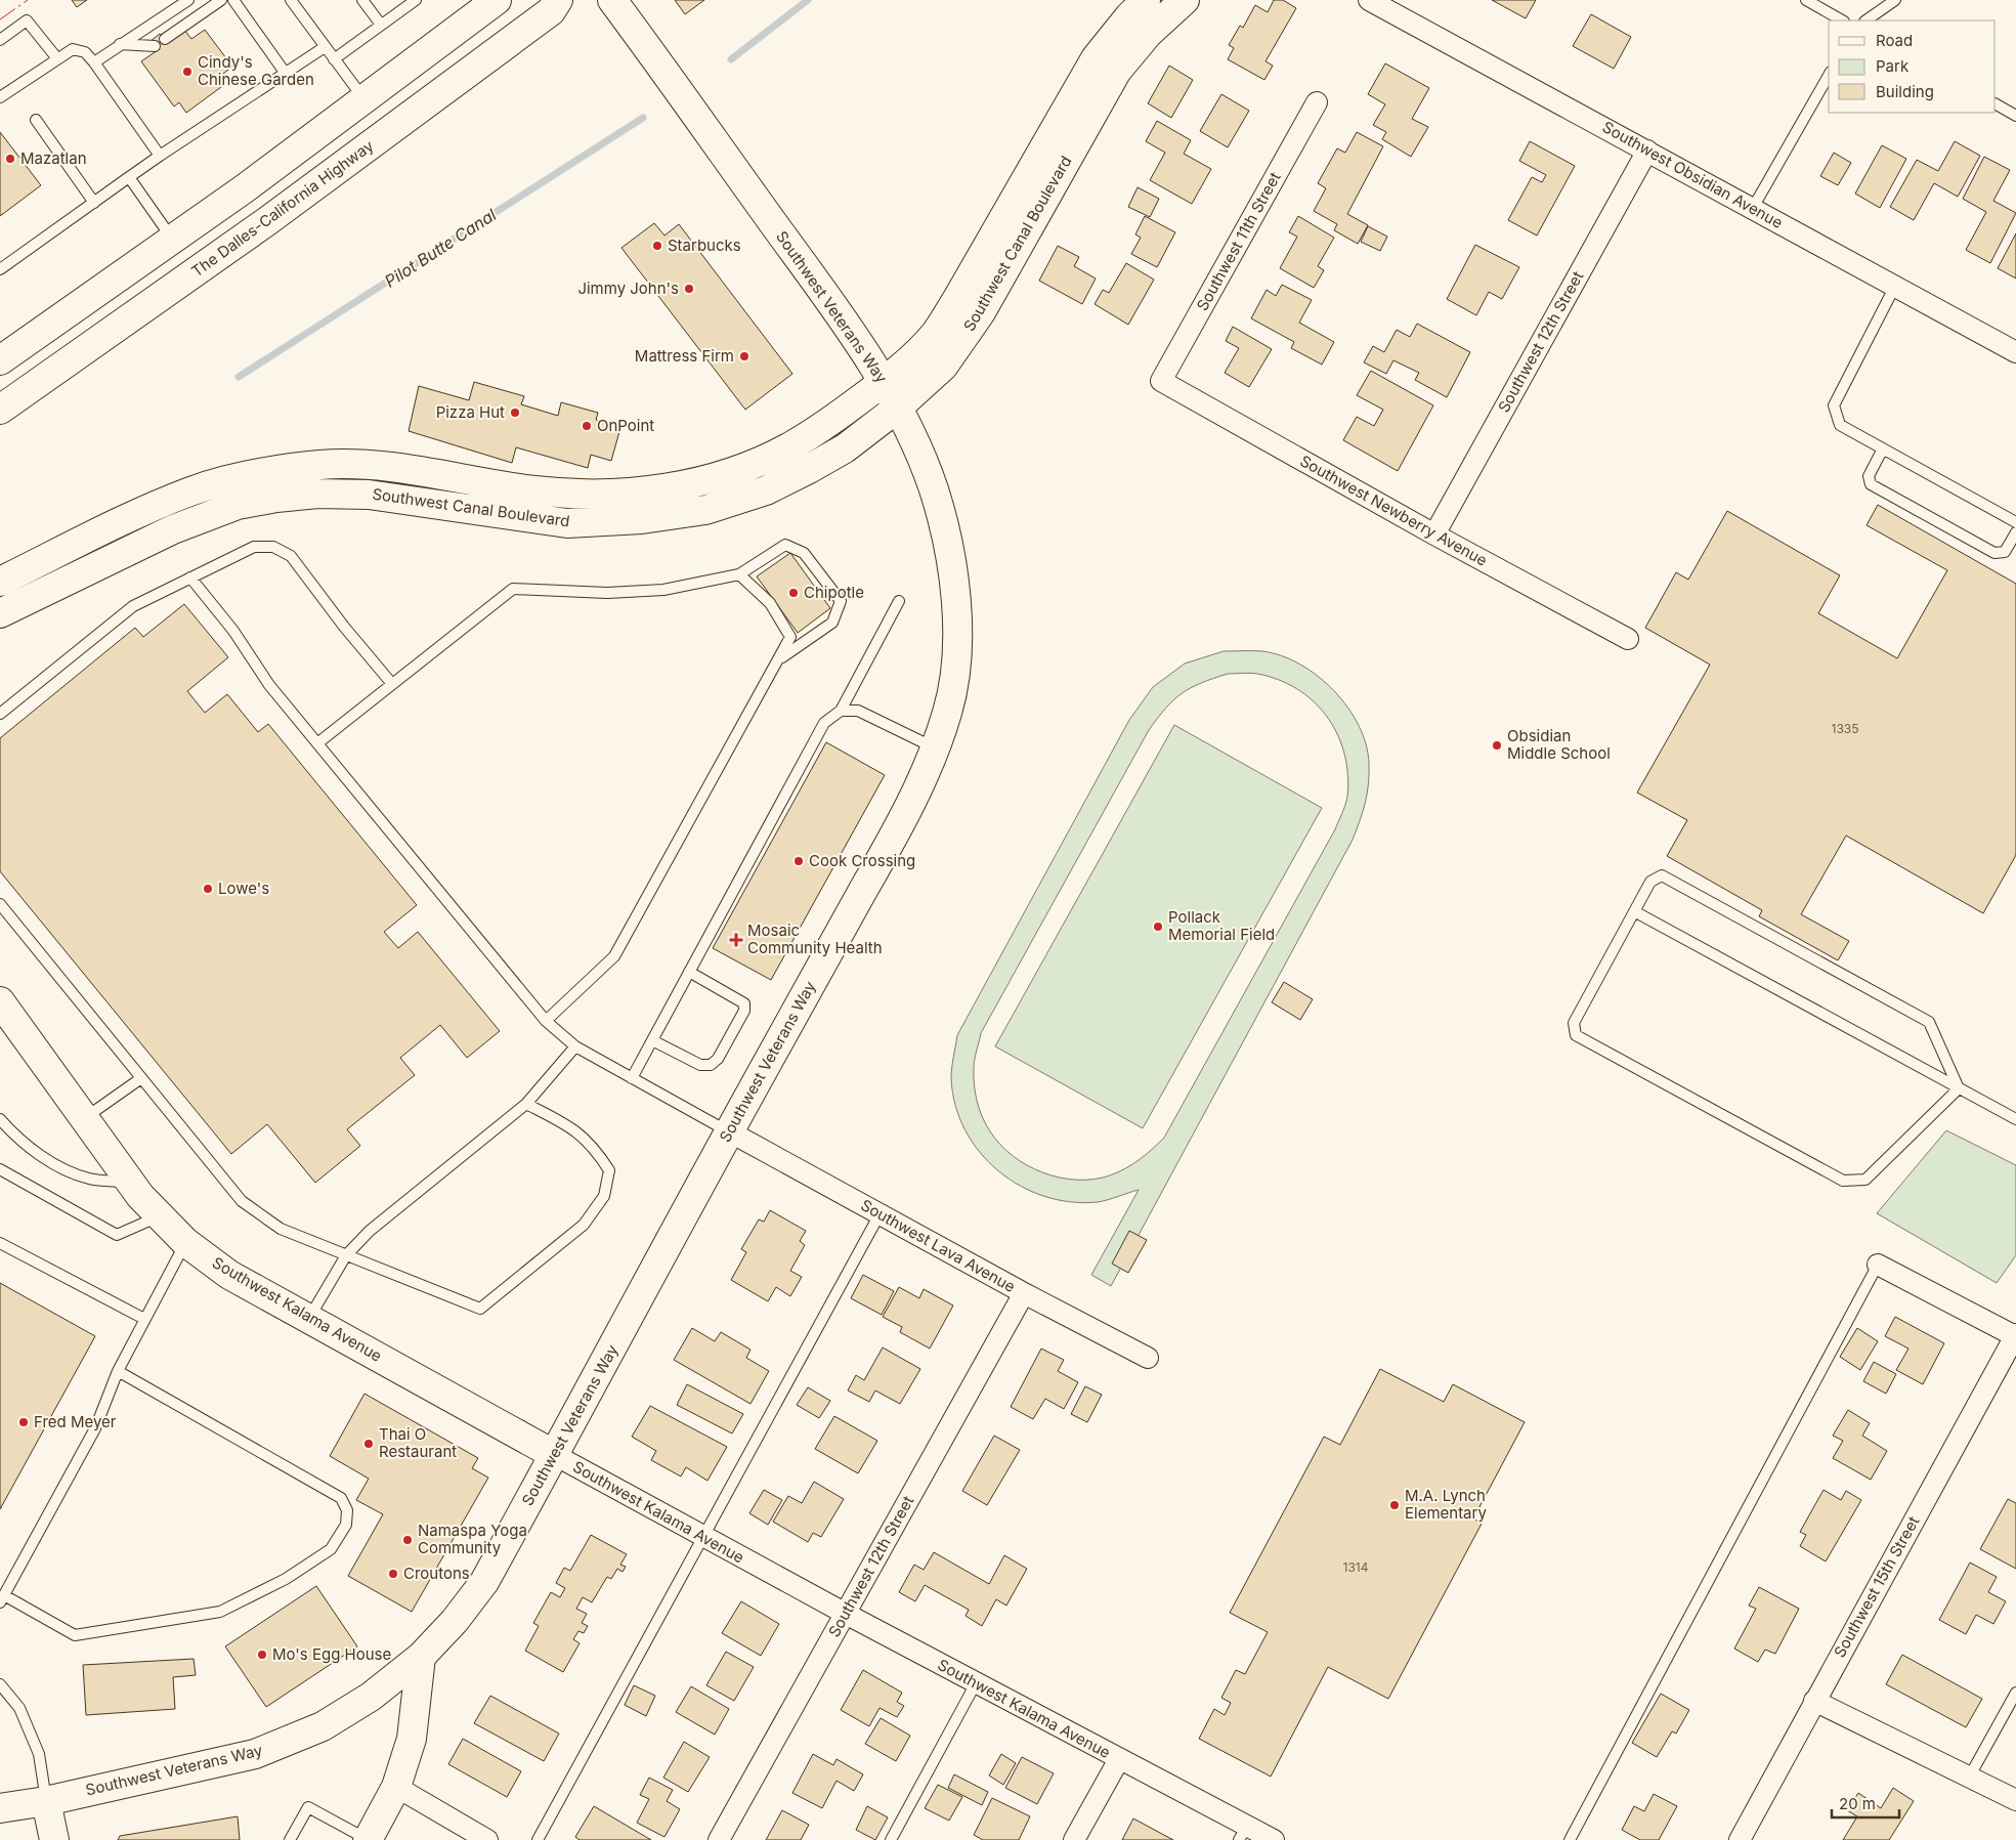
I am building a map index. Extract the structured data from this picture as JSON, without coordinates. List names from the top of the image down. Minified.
{"streets":{"main road":["The Dalles-California Highway","Southwest Canal Boulevard","Southwest Veterans Way","Southwest Kalama Avenue"],"street":["Southwest Obsidian Avenue","Southwest 11th Street","Southwest 12th Street","Southwest Newberry Avenue","Southwest Lava Avenue","Southwest 15th Street"]},"crossings":[["Southwest Obsidian Avenue","Southwest 12th Street"],["Southwest 11th Street","Southwest Newberry Avenue"],["Southwest Canal Boulevard","Southwest Veterans Way"],["Southwest Veterans Way","Southwest Lava Avenue"],["Southwest Veterans Way","Southwest Kalama Avenue"],["Southwest 12th Street","Southwest Newberry Avenue"],["Southwest 12th Street","Southwest Lava Avenue"],["Southwest 12th Street","Southwest Kalama Avenue"]],"water":["Pilot Butte Canal"],"places":{"other":["Cindy's Chinese Garden","Mazatlan","Starbucks","Jimmy John's","Mattress Firm","Pizza Hut","OnPoint","Chipotle","Obsidian Middle School","Cook Crossing","Lowe's","Pollack Memorial Field","Fred Meyer","Thai O Restaurant","M.A. Lynch Elementary","Namaspa Yoga Community","Croutons","Mo's Egg House"],"health":["Mosaic Community Health"]},"house_numbers":["1335","1314"],"legend":["Road","Park","Building"],"scale_bar":"20 m"}
